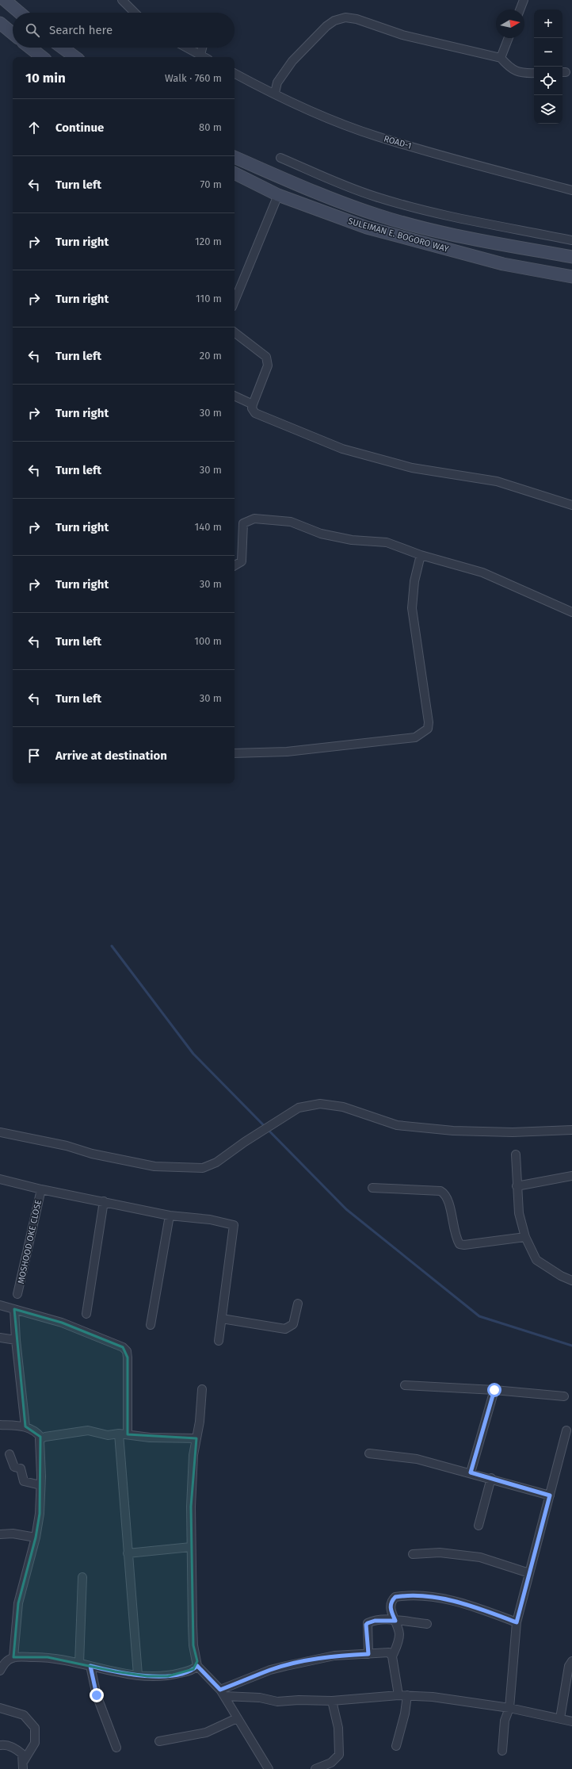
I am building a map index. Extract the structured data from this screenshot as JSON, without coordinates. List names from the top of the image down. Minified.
{"streets":{"main road":["SULEIMAN E. BOGORO WAY"],"street":["ROAD-1","MOSHOOD OKE CLOSE"]},"north":"right","page":{"map_buttons":["+","−"],"search":"Search here","heading":["10 min","Walk · 760 m"],"list":[["Continue","80 m"],["Turn left","70 m"],["Turn right","120 m"],["Turn right","110 m"],["Turn left","20 m"],["Turn right","30 m"],["Turn left","30 m"],["Turn right","140 m"],["Turn right","30 m"],["Turn left","100 m"],["Turn left","30 m"],"Arrive at destination"]}}
